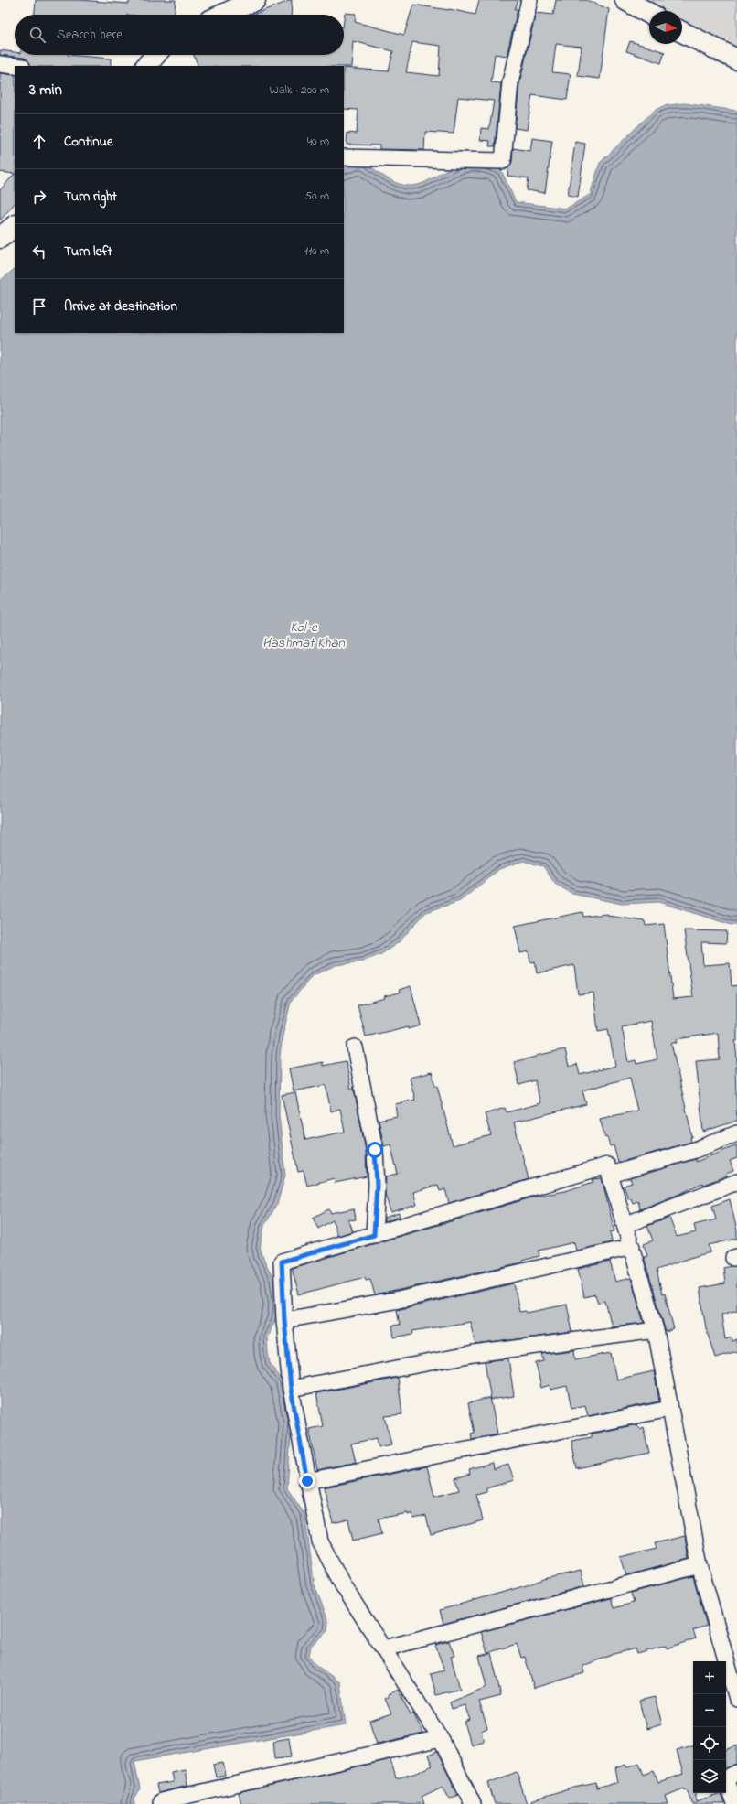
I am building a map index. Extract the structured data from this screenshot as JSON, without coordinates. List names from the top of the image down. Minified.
{"water":["Kol-e Hashmat Khan"],"north":"right","page":{"search":"Search here","heading":["3 min","Walk · 200 m"],"list":[["Continue","40 m"],["Turn right","50 m"],["Turn left","110 m"],"Arrive at destination"],"map_buttons":["+","−"]}}
